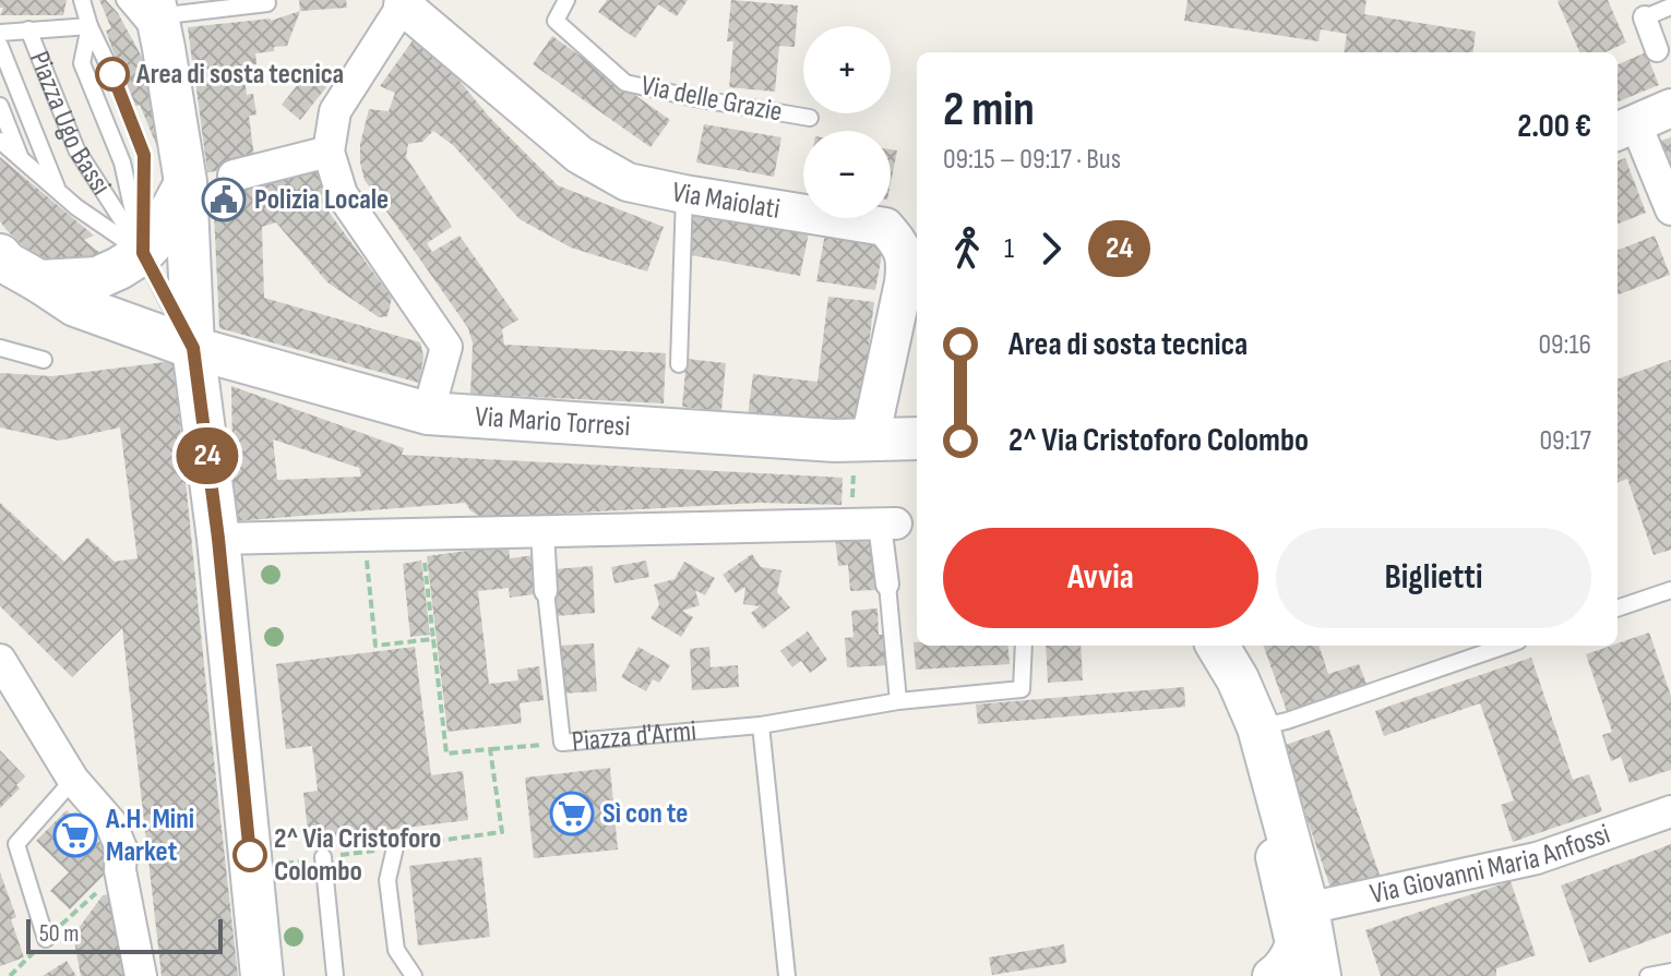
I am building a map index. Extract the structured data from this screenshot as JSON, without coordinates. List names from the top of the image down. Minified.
{"streets":{"main road":["Via Mario Torresi"],"street":["Via Maiolati","Piazza d'Armi","Via Giovanni Maria Anfossi"],"lane":["Via delle Grazie","Piazza Ugo Bassi"]},"crossings":[["Piazza Ugo Bassi","Via Mario Torresi"],["Via Maiolati","Via Mario Torresi"]],"places":{"other":["Area di sosta tecnica","2^ Via Cristoforo Colombo"],"public building":["Polizia Locale"],"supermarket":["Sì con te","A.H. Mini Market"]},"lines":["bus line 24"],"scale_bar":"50 m","page":{"on_map":"24","map_buttons":["+","−"],"heading":["2 min","09:15 – 09:17 · Bus","2.00 €"],"legs":["1","24"],"list":[{"name":"Area di sosta tecnica","value":"09:16"},{"name":"2^ Via Cristoforo Colombo","value":"09:17"}],"buttons":["Avvia","Biglietti"],"scale":"50 m"}}
